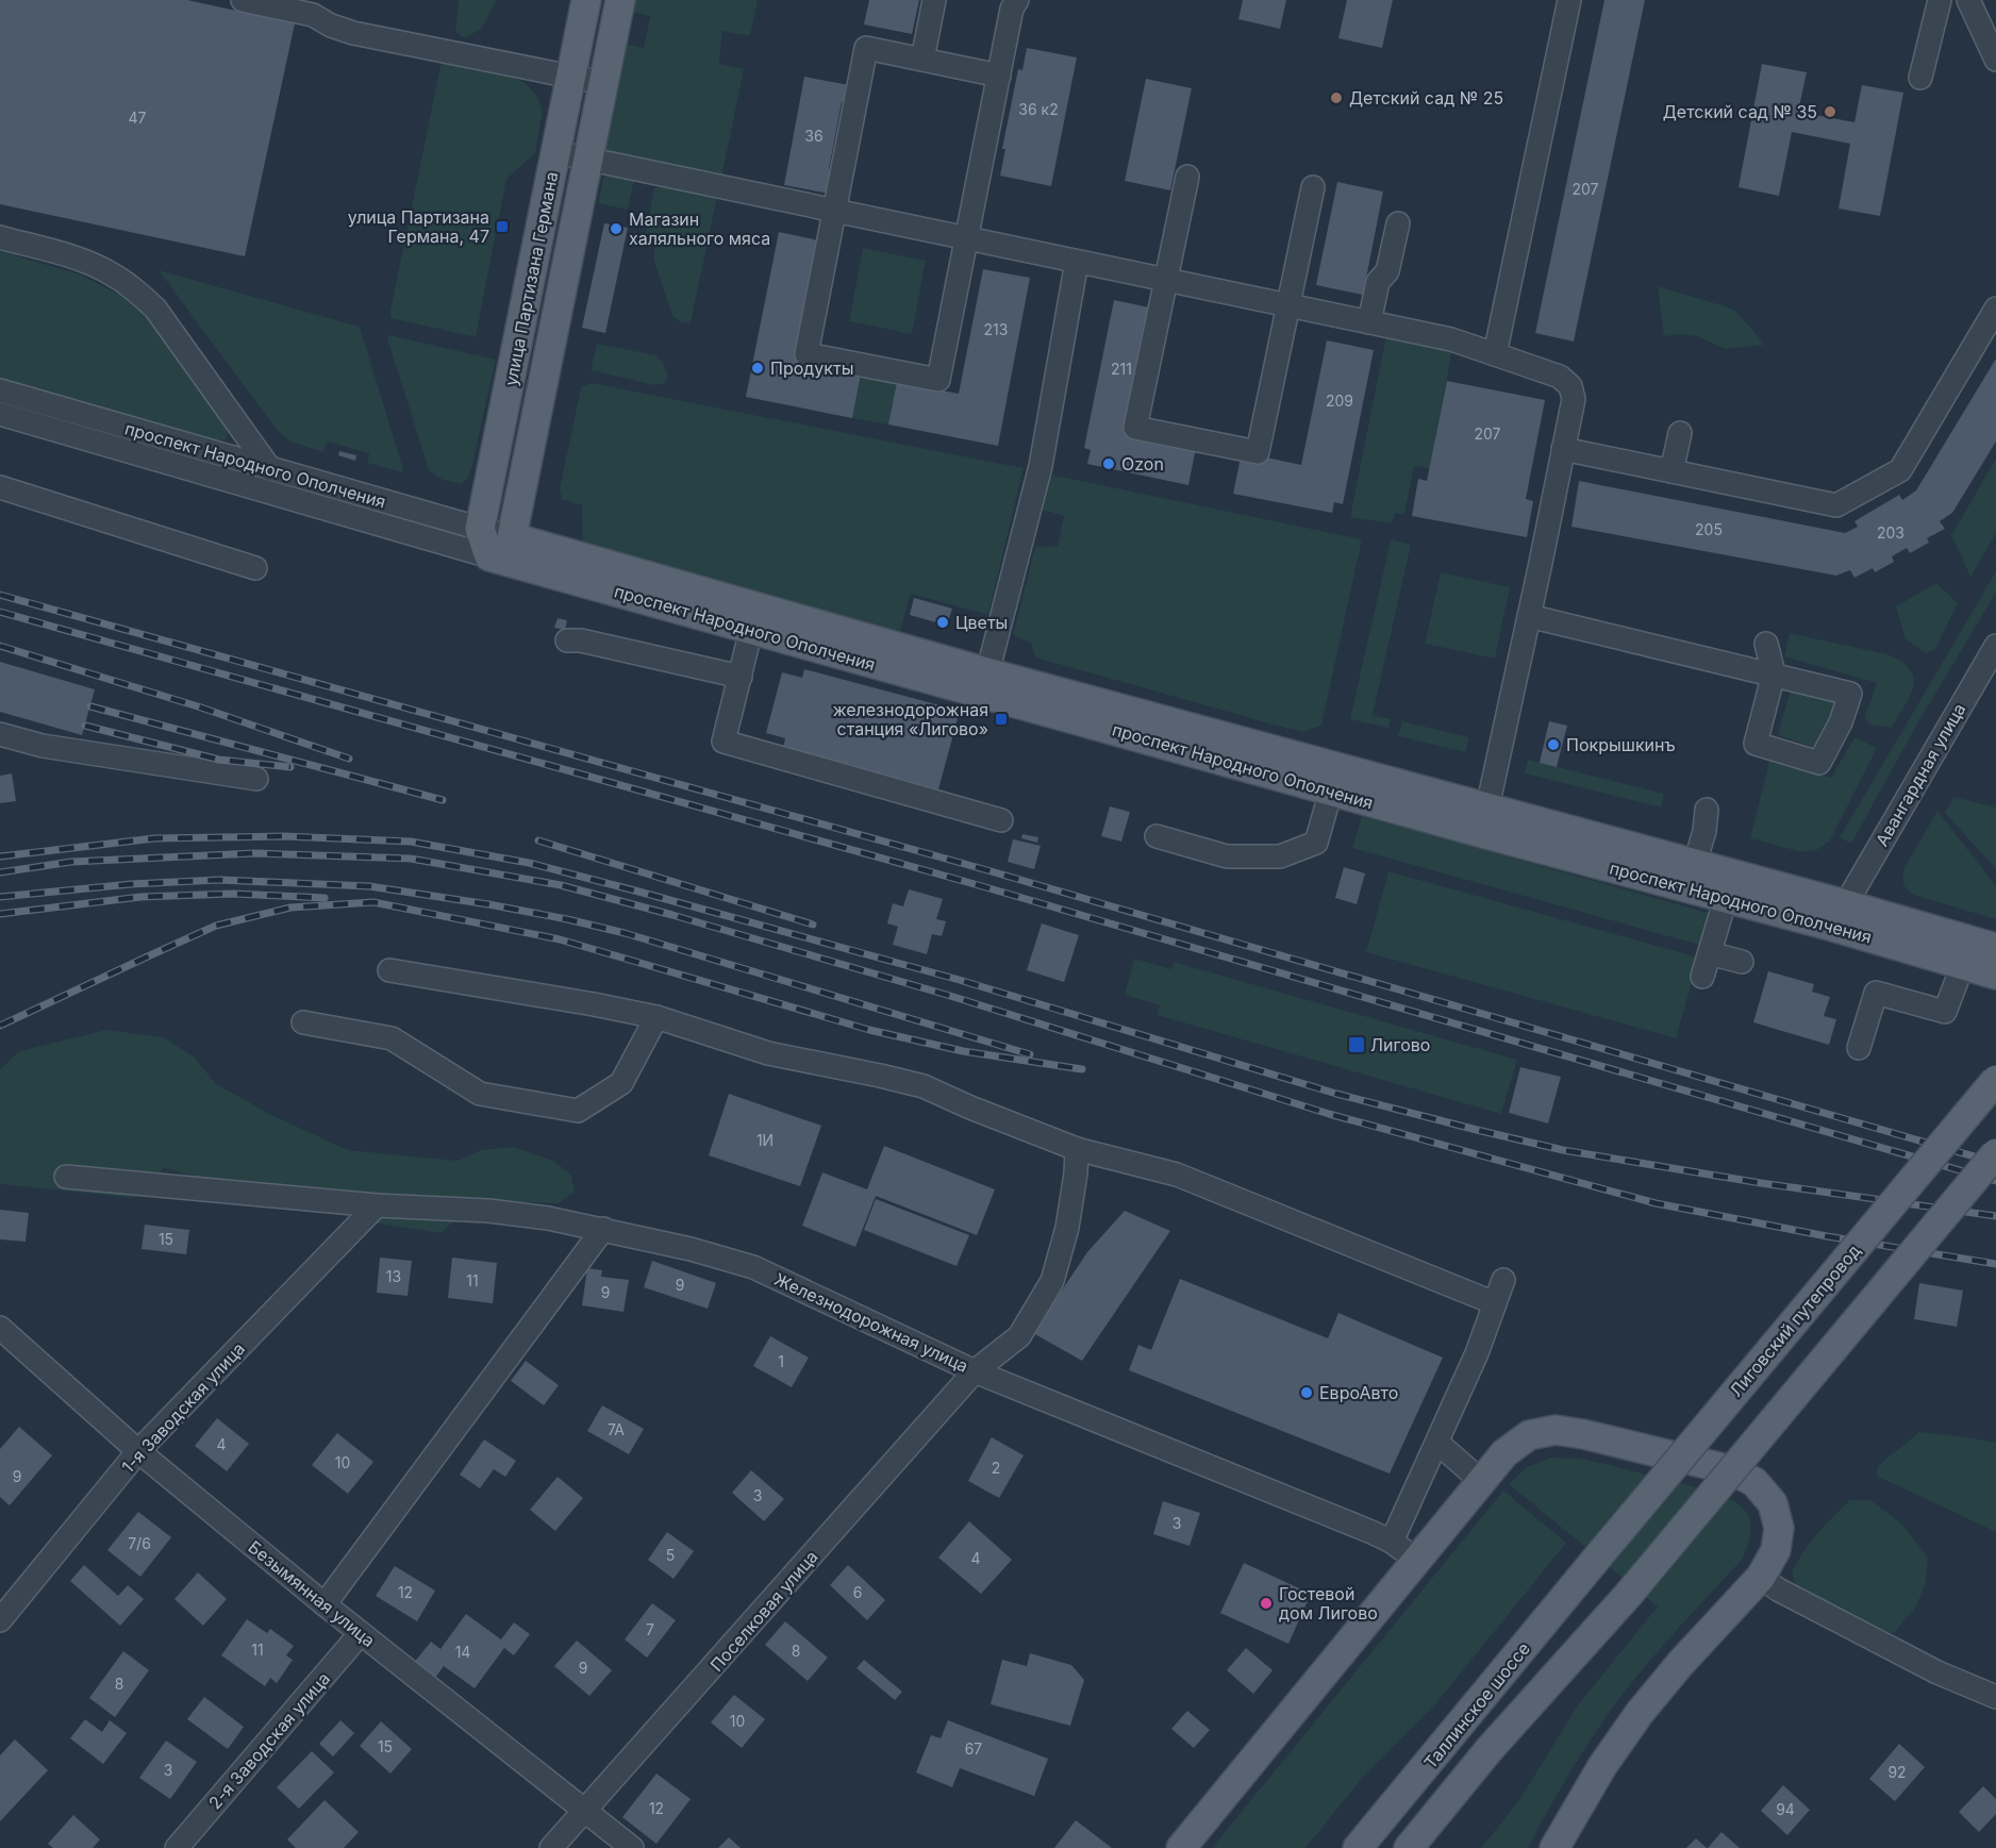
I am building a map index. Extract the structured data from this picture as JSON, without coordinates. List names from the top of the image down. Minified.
{"streets":{"main road":["улица Партизана Германа","проспект Народного Ополчения","Лиговский путепровод","Таллинское шоссе"],"street":["Авангардная улица","Железнодорожная улица","1-я Заводская улица","Безымянная улица","Поселковая улица","2-я Заводская улица"]},"crossings":[["улица Партизана Германа","проспект Народного Ополчения"],["проспект Народного Ополчения","Авангардная улица"],["Лиговский путепровод","Таллинское шоссе"],["Железнодорожная улица","1-я Заводская улица"],["Железнодорожная улица","Поселковая улица"],["1-я Заводская улица","Безымянная улица"],["Безымянная улица","Поселковая улица"],["Безымянная улица","2-я Заводская улица"]],"places":{"other":["Детский сад № 25","Детский сад № 35","Магазин халяльного мяса","Продукты","Ozon","Цветы","Покрышкинъ","ЕвроАвто","Гостевой дом Лигово"],"transit":["улица Партизана Германа, 47","железнодорожная станция «Лигово»","Лигово"]},"house_numbers":["36 к2","47","36","207","213","211","209","207","205","203","1И","15","13","11","9","9","1","7А","4","10","2","9","3","3","7/6","5","4","12","6","7","11","8","14","9","8","10","15","67","3","92","12","94"]}
